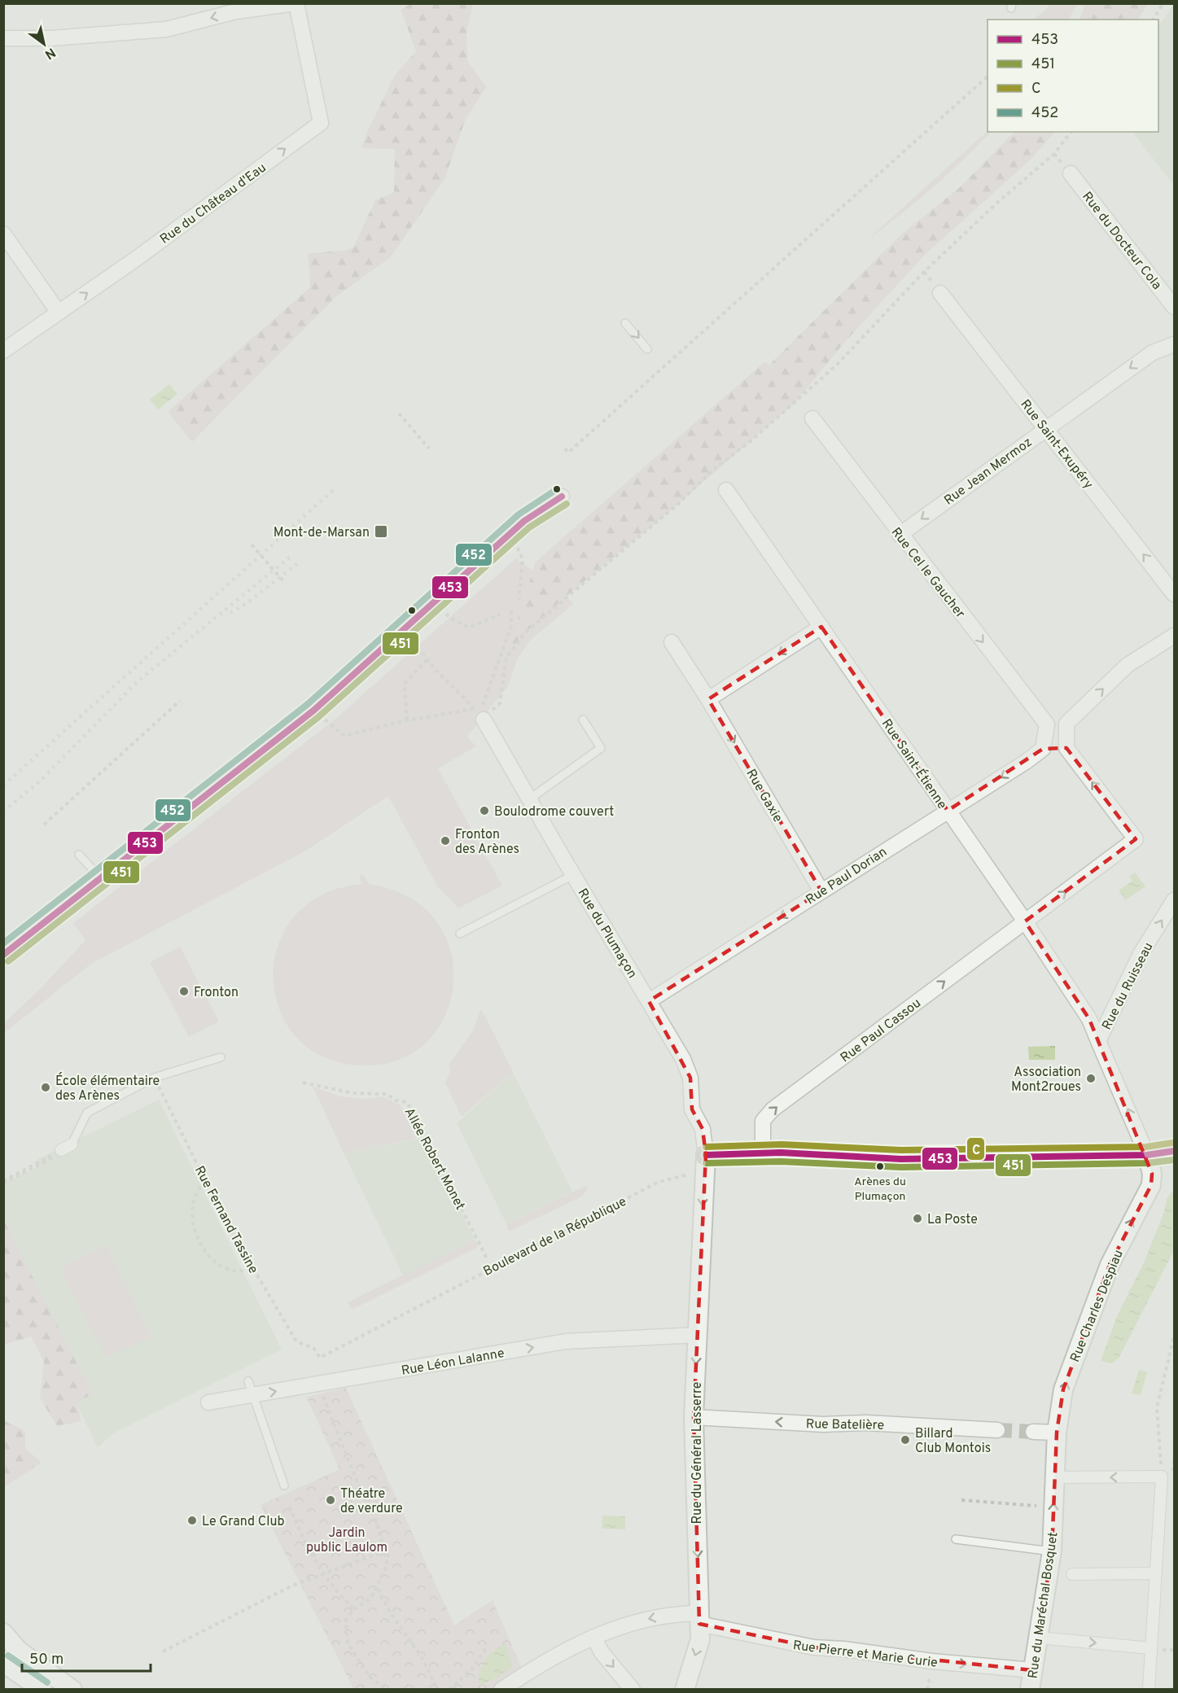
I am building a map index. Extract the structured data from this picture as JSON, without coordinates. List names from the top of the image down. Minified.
{"streets":{"street":["Rue du Château d'Eau","Rue du Docteur Cola","Rue Saint-Exupéry","Rue Jean Mermoz","Rue Cel le Gaucher","Rue Saint-Étienne","Rue Gaxie","Rue Paul Dorian","Rue du Plumaçon","Rue du Ruisseau","Rue Paul Cassou","Rue Charles Despiau","Rue Léon Lalanne","Rue Batelière","Rue du Général Lasserre","Rue du Maréchal Bosquet","Rue Pierre et Marie Curie"],"path":["Allée Robert Monet","Rue Fernand Tassine","Boulevard de la République"]},"crossings":[["Rue Saint-Exupéry","Rue Jean Mermoz"],["Rue Jean Mermoz","Rue Cel le Gaucher"],["Rue Saint-Étienne","Rue Paul Dorian"],["Rue Saint-Étienne","Rue du Ruisseau"],["Rue Saint-Étienne","Rue Paul Cassou"],["Rue Gaxie","Rue Paul Dorian"],["Rue Paul Dorian","Rue du Plumaçon"],["Rue du Plumaçon","Boulevard de la République"],["Rue du Plumaçon","Rue du Général Lasserre"],["Rue du Ruisseau","Rue Charles Despiau"],["Rue Fernand Tassine","Boulevard de la République"],["Boulevard de la République","Rue du Général Lasserre"],["Rue Charles Despiau","Rue du Maréchal Bosquet"],["Rue Léon Lalanne","Rue du Général Lasserre"],["Rue Batelière","Rue du Général Lasserre"],["Rue du Général Lasserre","Rue Pierre et Marie Curie"],["Rue du Maréchal Bosquet","Rue Pierre et Marie Curie"]],"one_way":["Rue du Château d'Eau","Rue Saint-Exupéry","Rue Jean Mermoz","Rue Cel le Gaucher","Rue Gaxie","Rue Paul Dorian","Rue du Ruisseau","Rue Paul Cassou","Rue Charles Despiau","Rue Léon Lalanne","Rue Batelière","Rue du Général Lasserre"],"parks":["Jardin public Laulom"],"places":{"transit":["Mont-de-Marsan"],"other":["Boulodrome couvert","Fronton des Arènes","Fronton","Association Mont2roues","École élémentaire des Arènes","Arènes du Plumaçon","La Poste","Billard Club Montois","Théatre de verdure","Le Grand Club"]},"lines":["transit line 452","transit line 453","transit line 451","transit line C"],"legend":["453","451","C","452"],"scale_bar":"50 m","north":"bottom right"}
